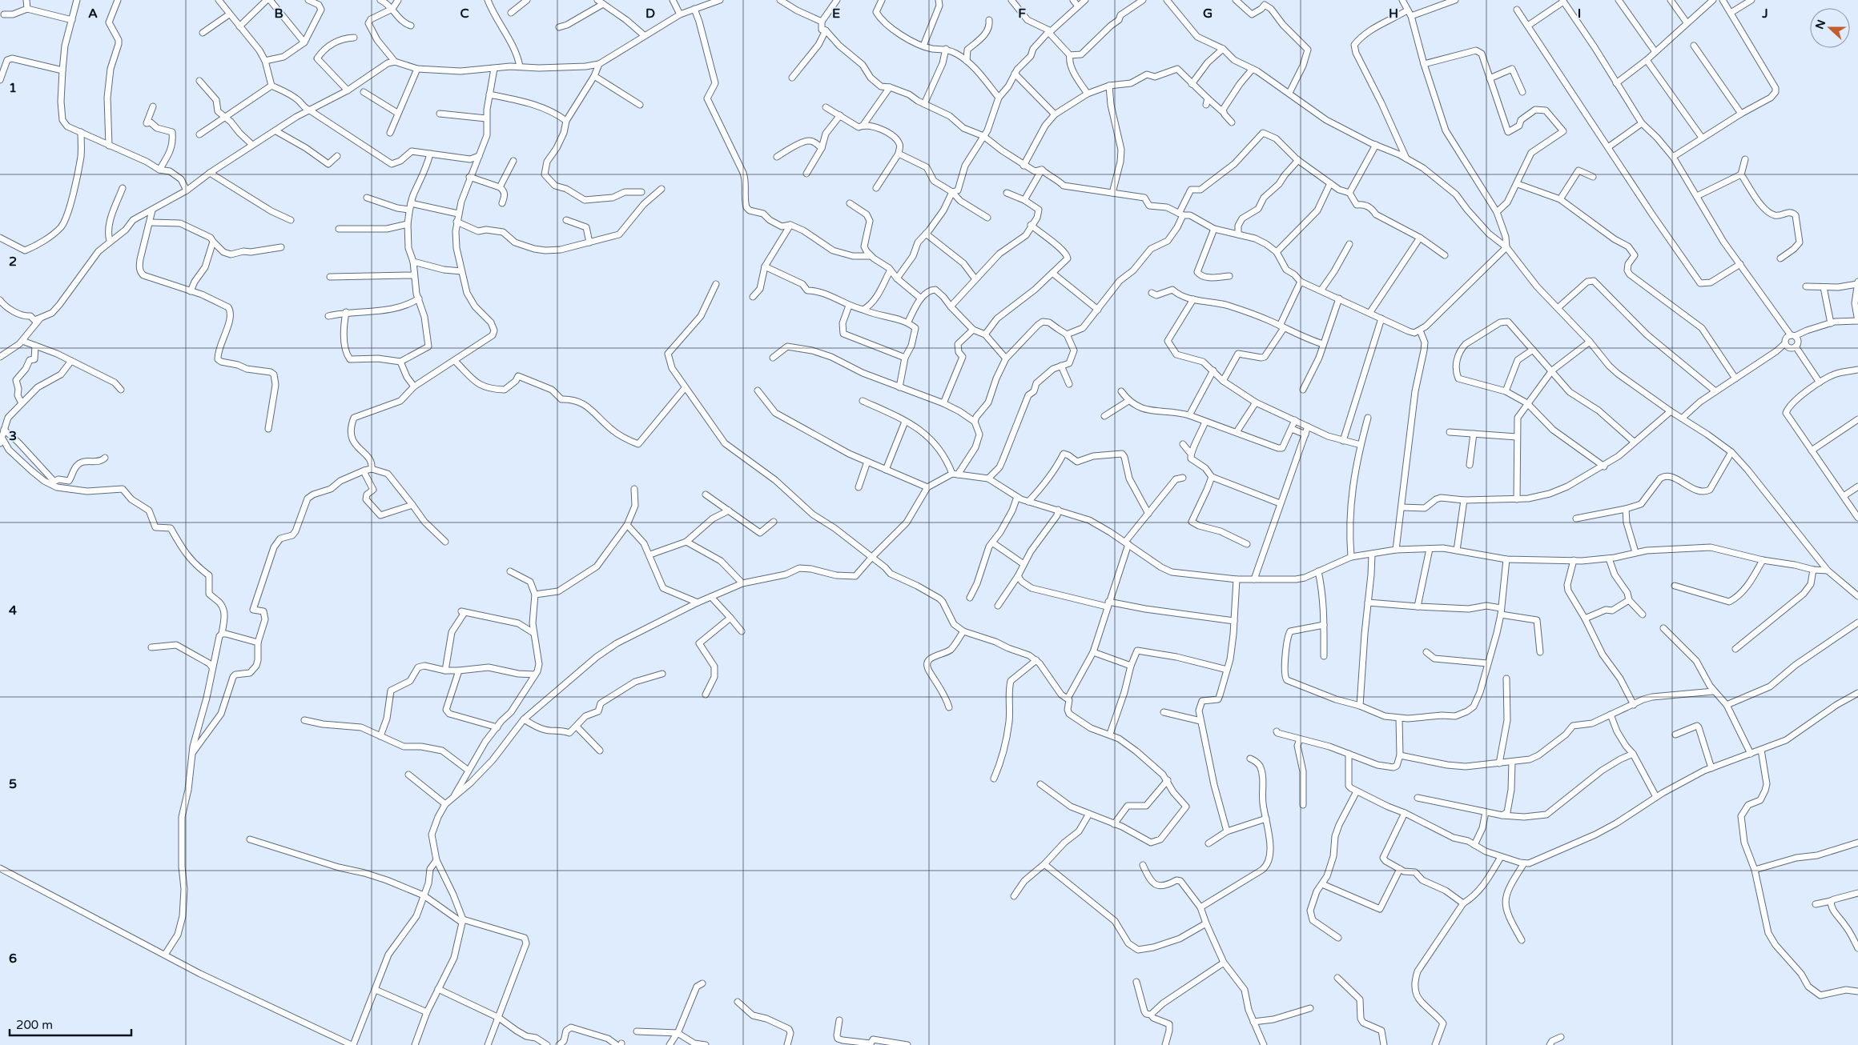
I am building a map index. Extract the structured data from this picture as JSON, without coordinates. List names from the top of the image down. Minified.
{"scale_bar":"200 m","north":"left","grid":{"columns":["A","B","C","D","E","F","G","H","I","J"],"rows":["1","2","3","4","5","6"]}}
